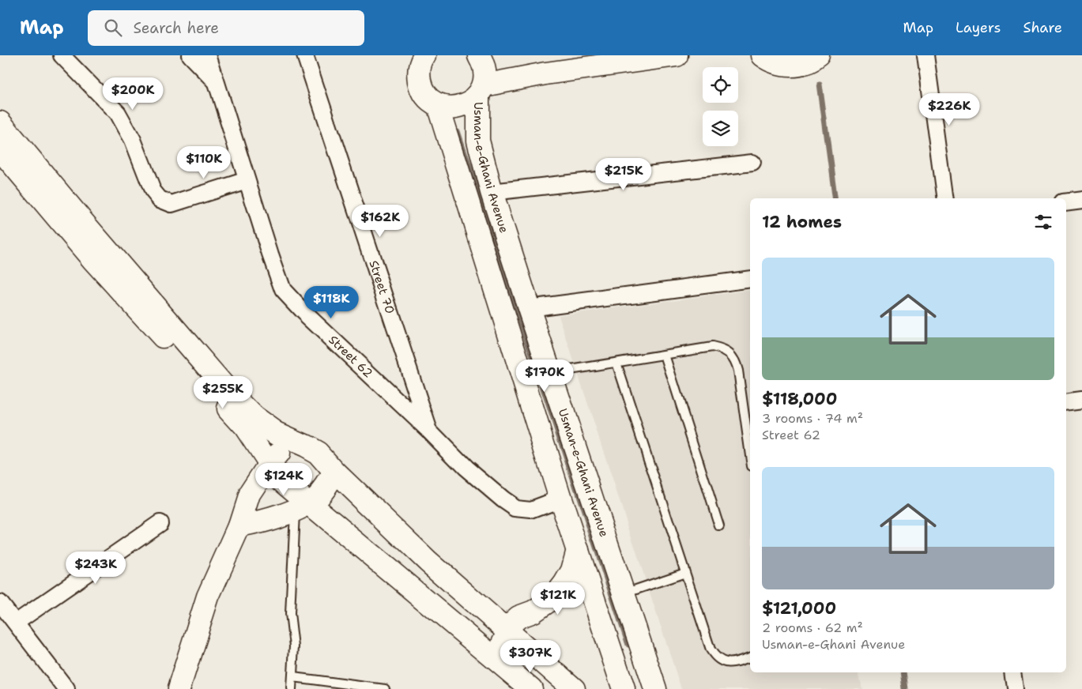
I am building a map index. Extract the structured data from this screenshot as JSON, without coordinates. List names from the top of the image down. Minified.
{"streets":{"street":["Usman-e-Ghani Avenue","Street 70","Street 62"]},"crossings":[["Street 70","Street 62"]],"page":{"header":"Map","search":"Search here","nav":["Map","Layers","Share"],"price":["$200K","$226K","$110K","$215K","$162K","$118K","$170K","$255K","$124K","$243K","$121K","$307K"],"heading":"12 homes","list":[{"name":"$118,000","note":"3 rooms · 74 m² · Street 62"},{"name":"$121,000","note":"2 rooms · 62 m² · Usman-e-Ghani Avenue"}]}}
